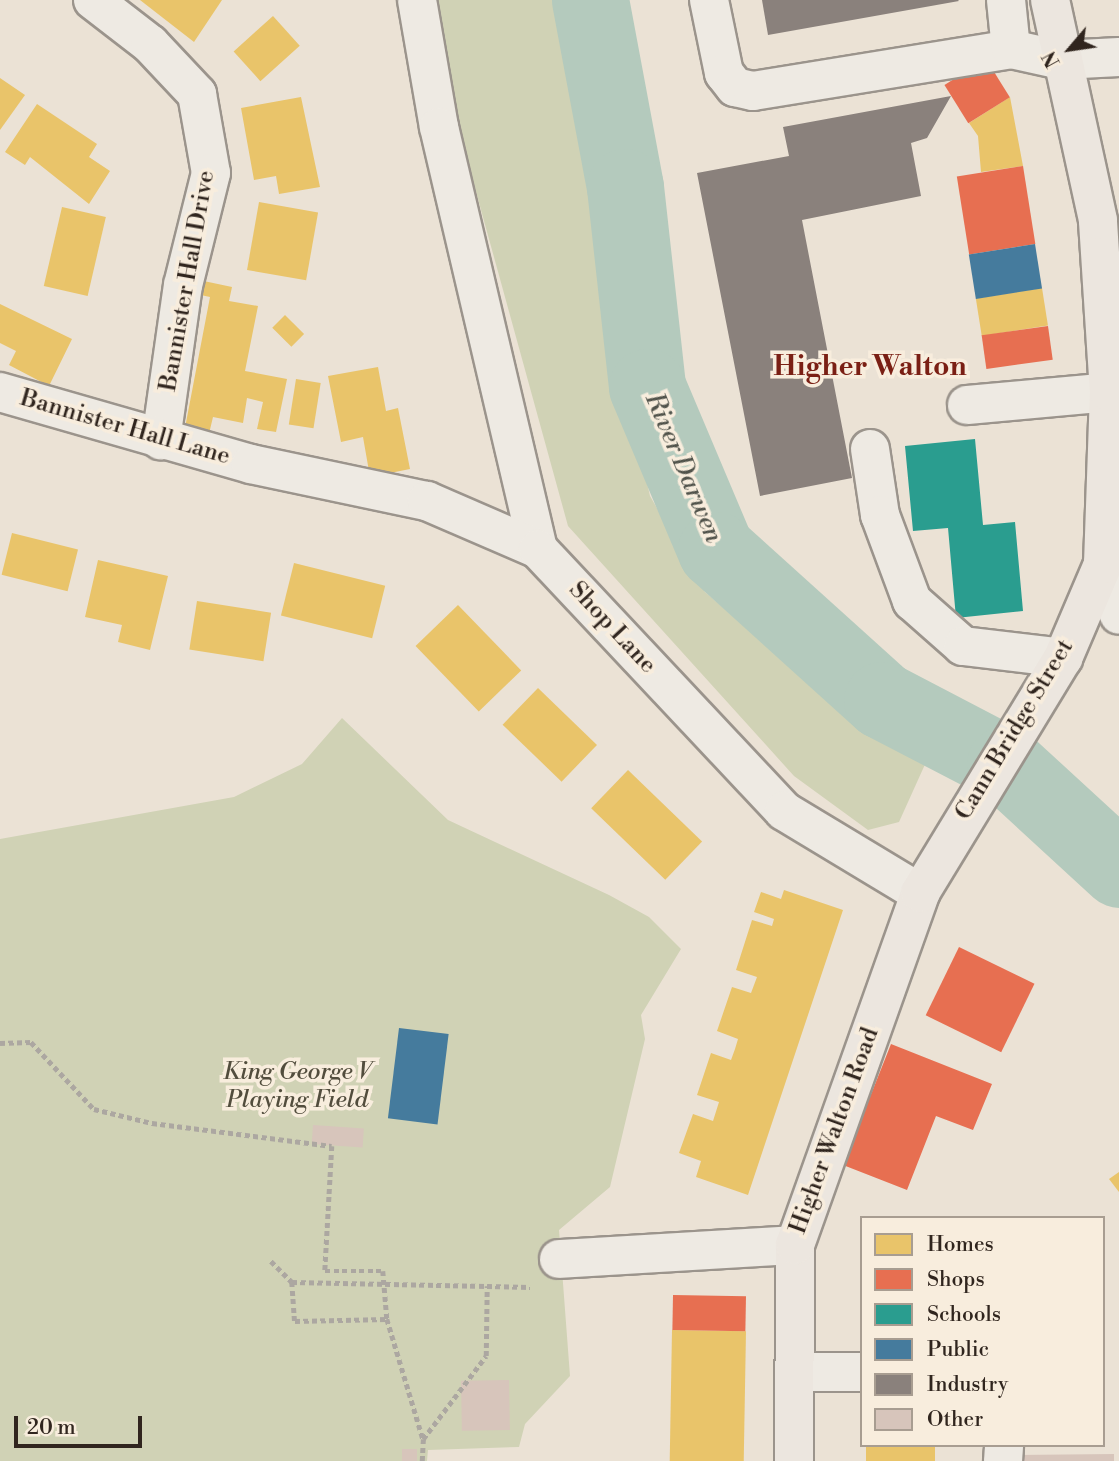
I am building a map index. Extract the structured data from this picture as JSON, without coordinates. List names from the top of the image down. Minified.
{"streets":{"main road":["Cann Bridge Street","Higher Walton Road"],"street":["Bannister Hall Drive","Bannister Hall Lane","Shop Lane"]},"crossings":[["Bannister Hall Drive","Bannister Hall Lane"],["Bannister Hall Lane","Shop Lane"],["Shop Lane","Cann Bridge Street"],["Shop Lane","Higher Walton Road"],["Cann Bridge Street","Higher Walton Road"]],"districts":["Higher Walton"],"water":["River Darwen"],"parks":["King George V Playing Field"],"legend":["Homes","Shops","Schools","Public","Industry","Other"],"scale_bar":"20 m","north":"bottom left"}
